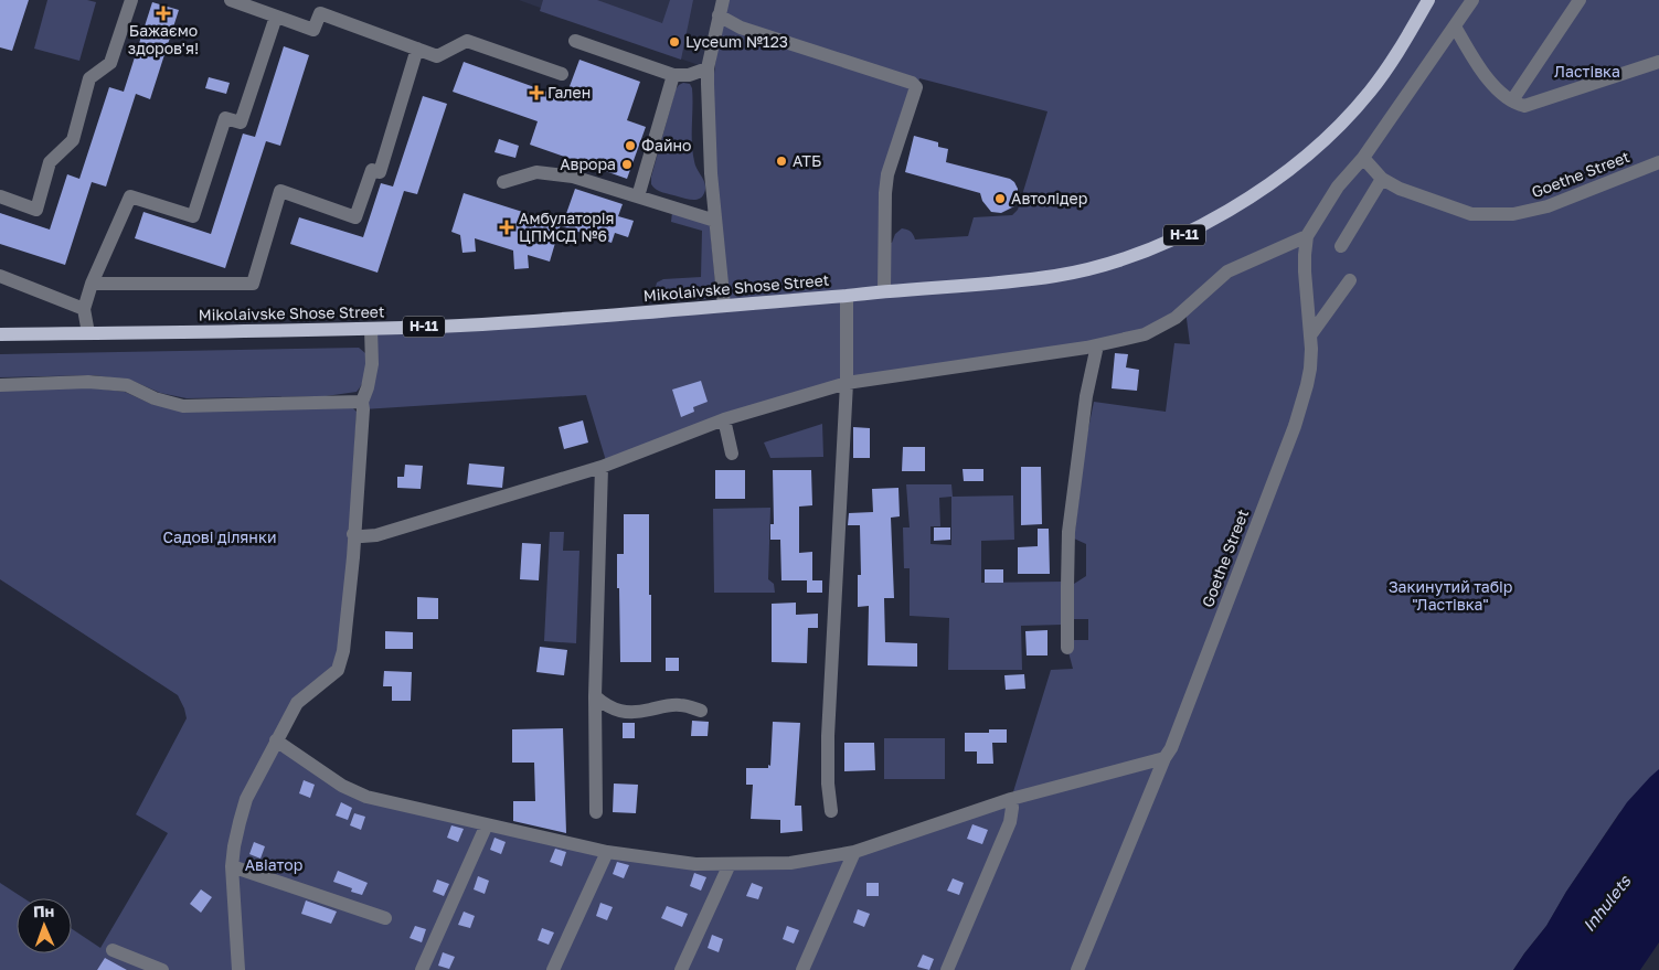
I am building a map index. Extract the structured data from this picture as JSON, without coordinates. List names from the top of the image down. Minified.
{"streets":{"main road":["Н-11","Mikolaivske Shose Street"],"street":["Goethe Street"]},"water":["Inhulets"],"parks":["Ластівка","Садові ділянки","Закинутий табір \"Ластівка\"","Авіатор"],"places":{"health":["Бажаємо здоров'я!","Гален","Амбулаторія ЦПМСД №6"],"other":["Lyceum №123","Файно","АТБ","Аврора","Автолідер"]},"north":"top"}
